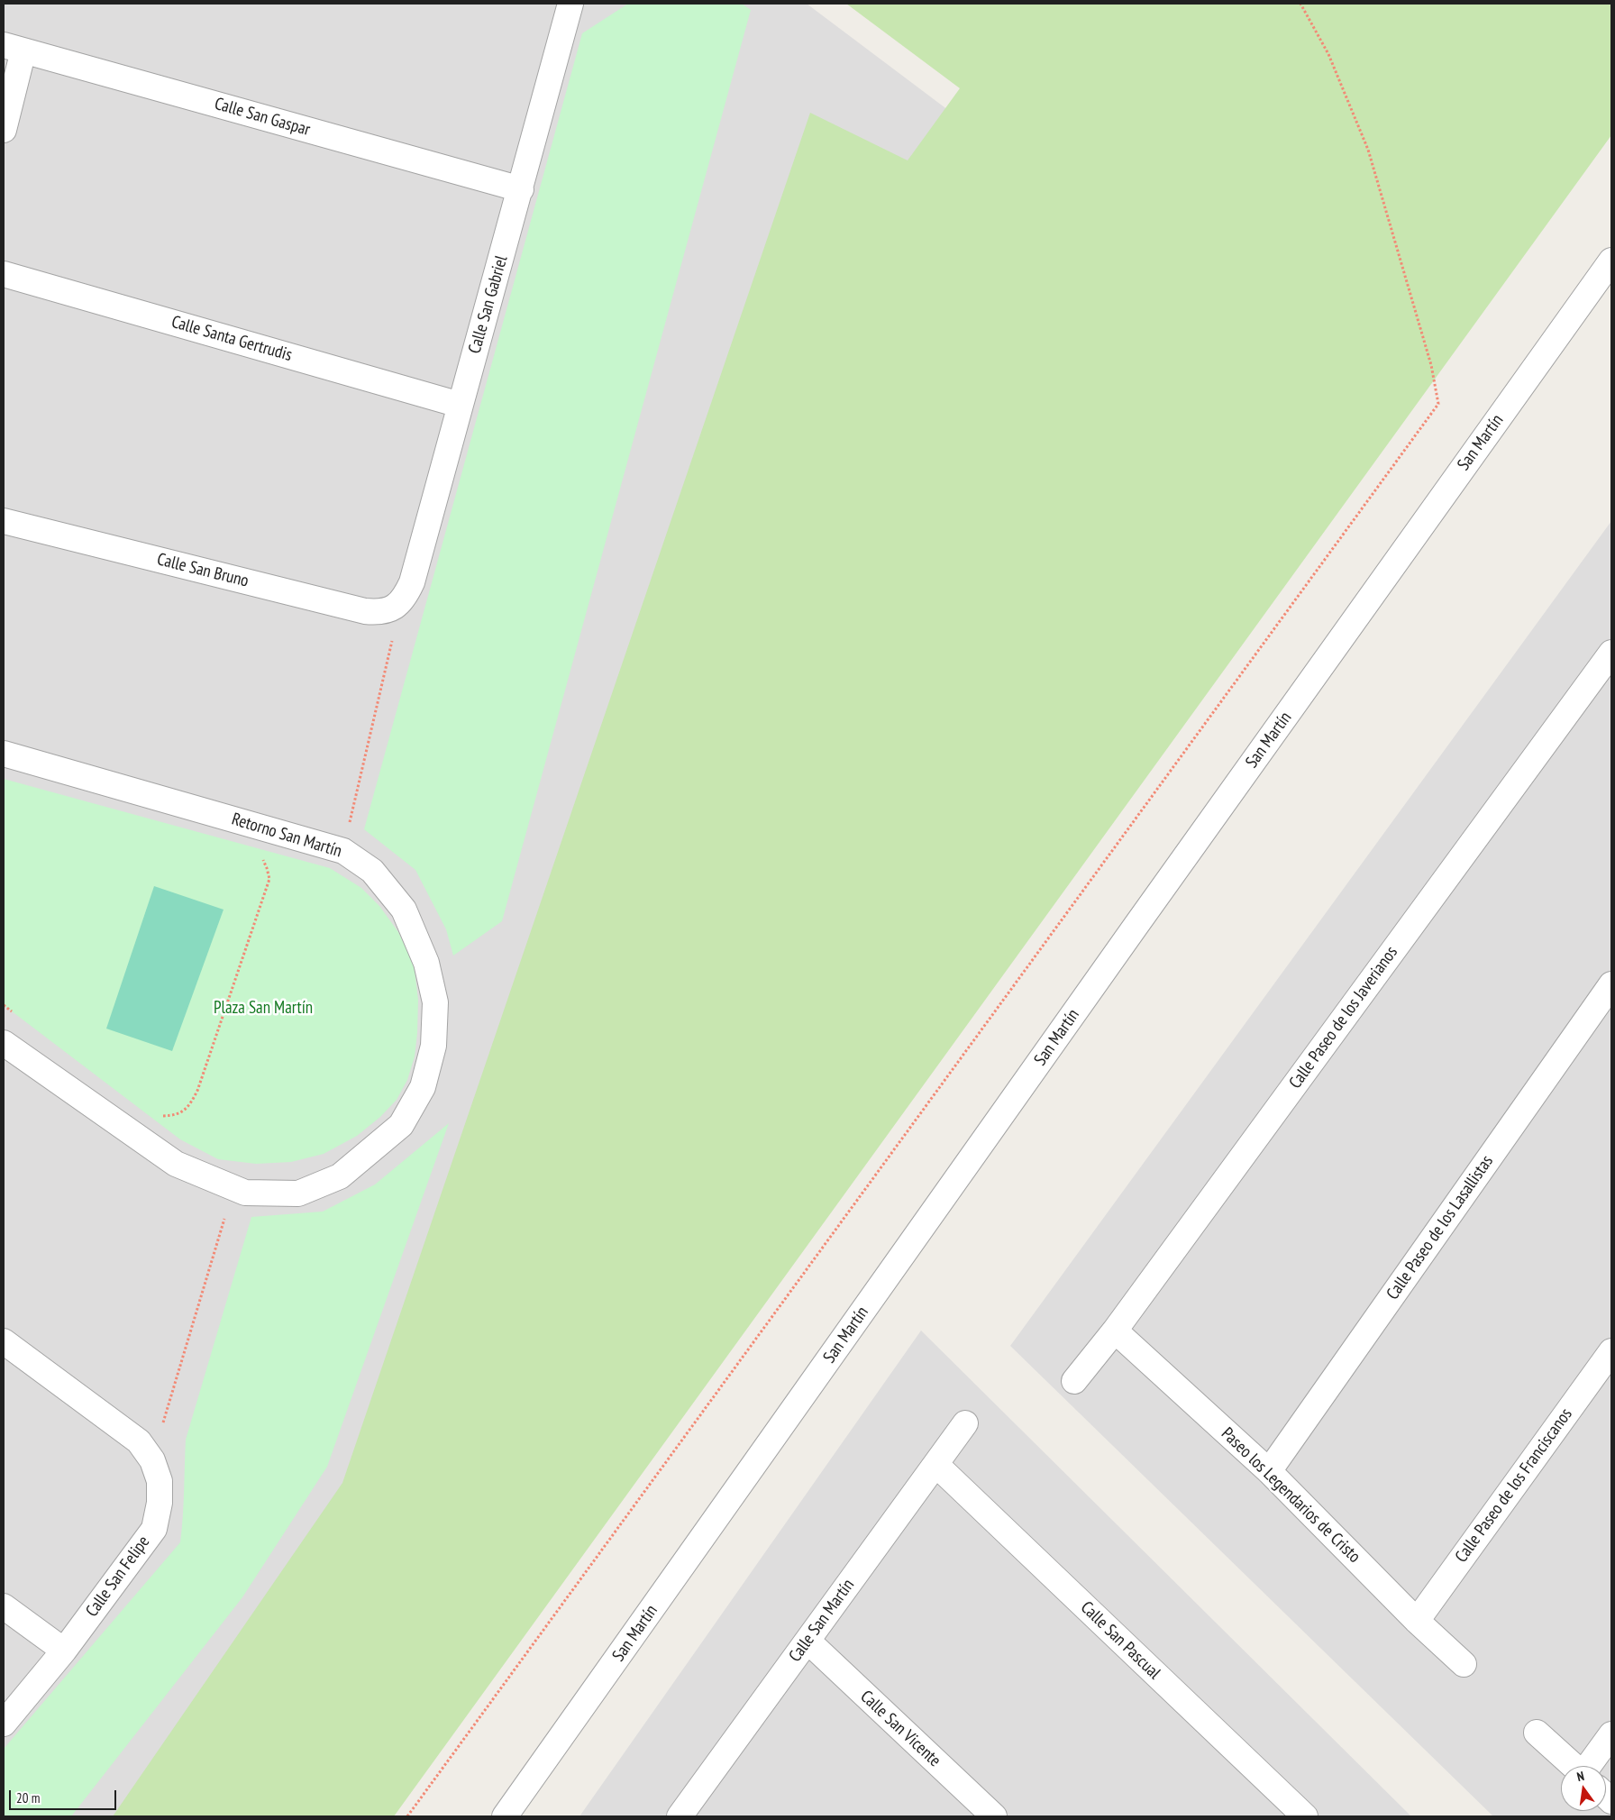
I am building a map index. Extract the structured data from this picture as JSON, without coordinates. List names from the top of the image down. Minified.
{"streets":{"street":["Calle San Gaspar","Calle San Gabriel","Calle Santa Gertrudis","San Martín","Calle San Bruno","Retorno San Martín","Calle Paseo de los Javerianos","Calle Paseo de los Lasallistas","Calle Paseo de los Franciscanos","Paseo los Legendarios de Cristo","Calle San Felipe","Calle San Martín","Calle San Pascual","Calle San Vicente"]},"crossings":[["Calle San Gaspar","Calle San Gabriel"],["Calle San Gabriel","Calle Santa Gertrudis"],["Calle San Gabriel","Calle San Bruno"],["Calle Paseo de los Javerianos","Paseo los Legendarios de Cristo"],["Calle Paseo de los Lasallistas","Paseo los Legendarios de Cristo"],["Calle Paseo de los Franciscanos","Paseo los Legendarios de Cristo"],["Calle San Martín","Calle San Pascual"],["Calle San Martín","Calle San Vicente"]],"parks":["Plaza San Martín"],"scale_bar":"20 m","north":"top"}
